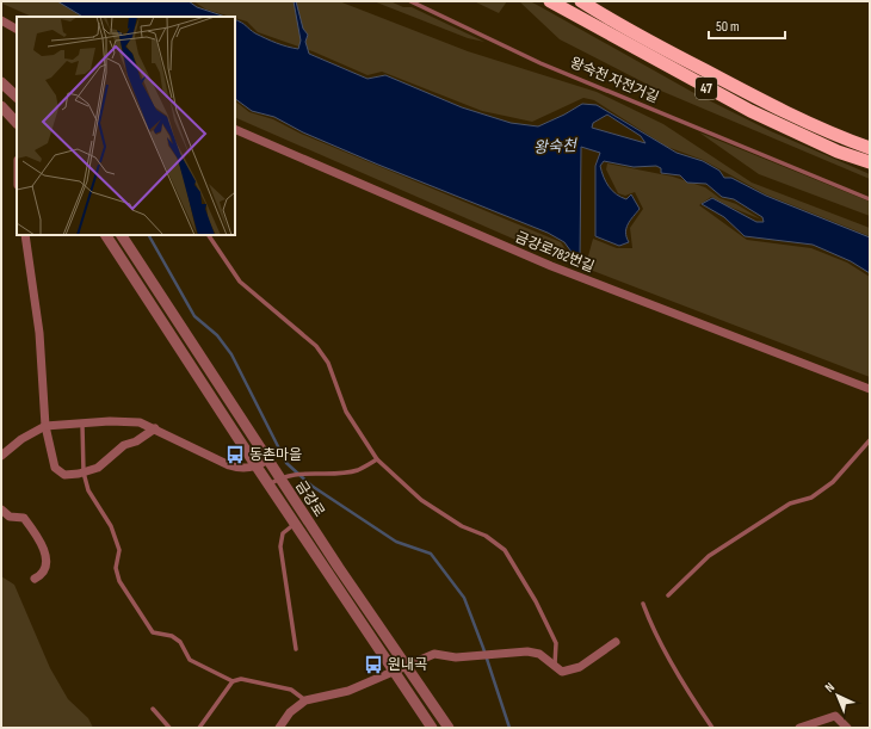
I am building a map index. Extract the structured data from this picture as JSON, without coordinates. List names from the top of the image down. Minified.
{"streets":{"highway":["47"],"street":["금강로782번길","금강로"],"lane":["왕숙천 자전거길"]},"water":["왕숙천"],"places":{"bus stop":["동촌마을","원내곡"]},"scale_bar":"50 m","north":"top left"}
